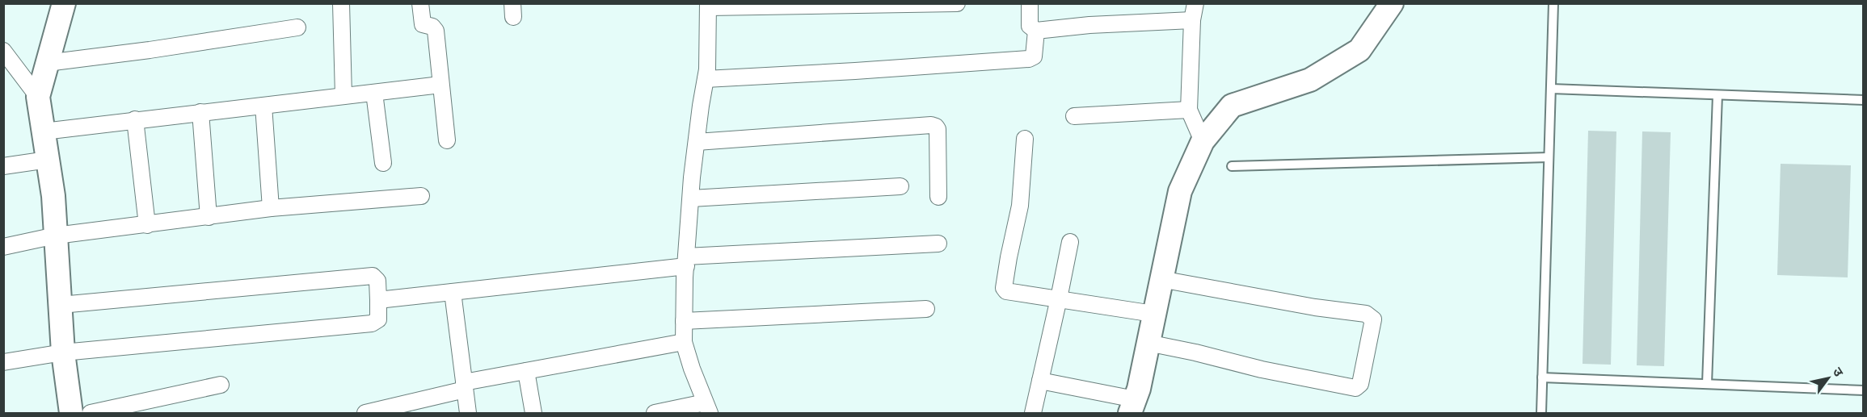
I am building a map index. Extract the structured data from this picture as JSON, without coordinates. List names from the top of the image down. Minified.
{"north":"top right"}
